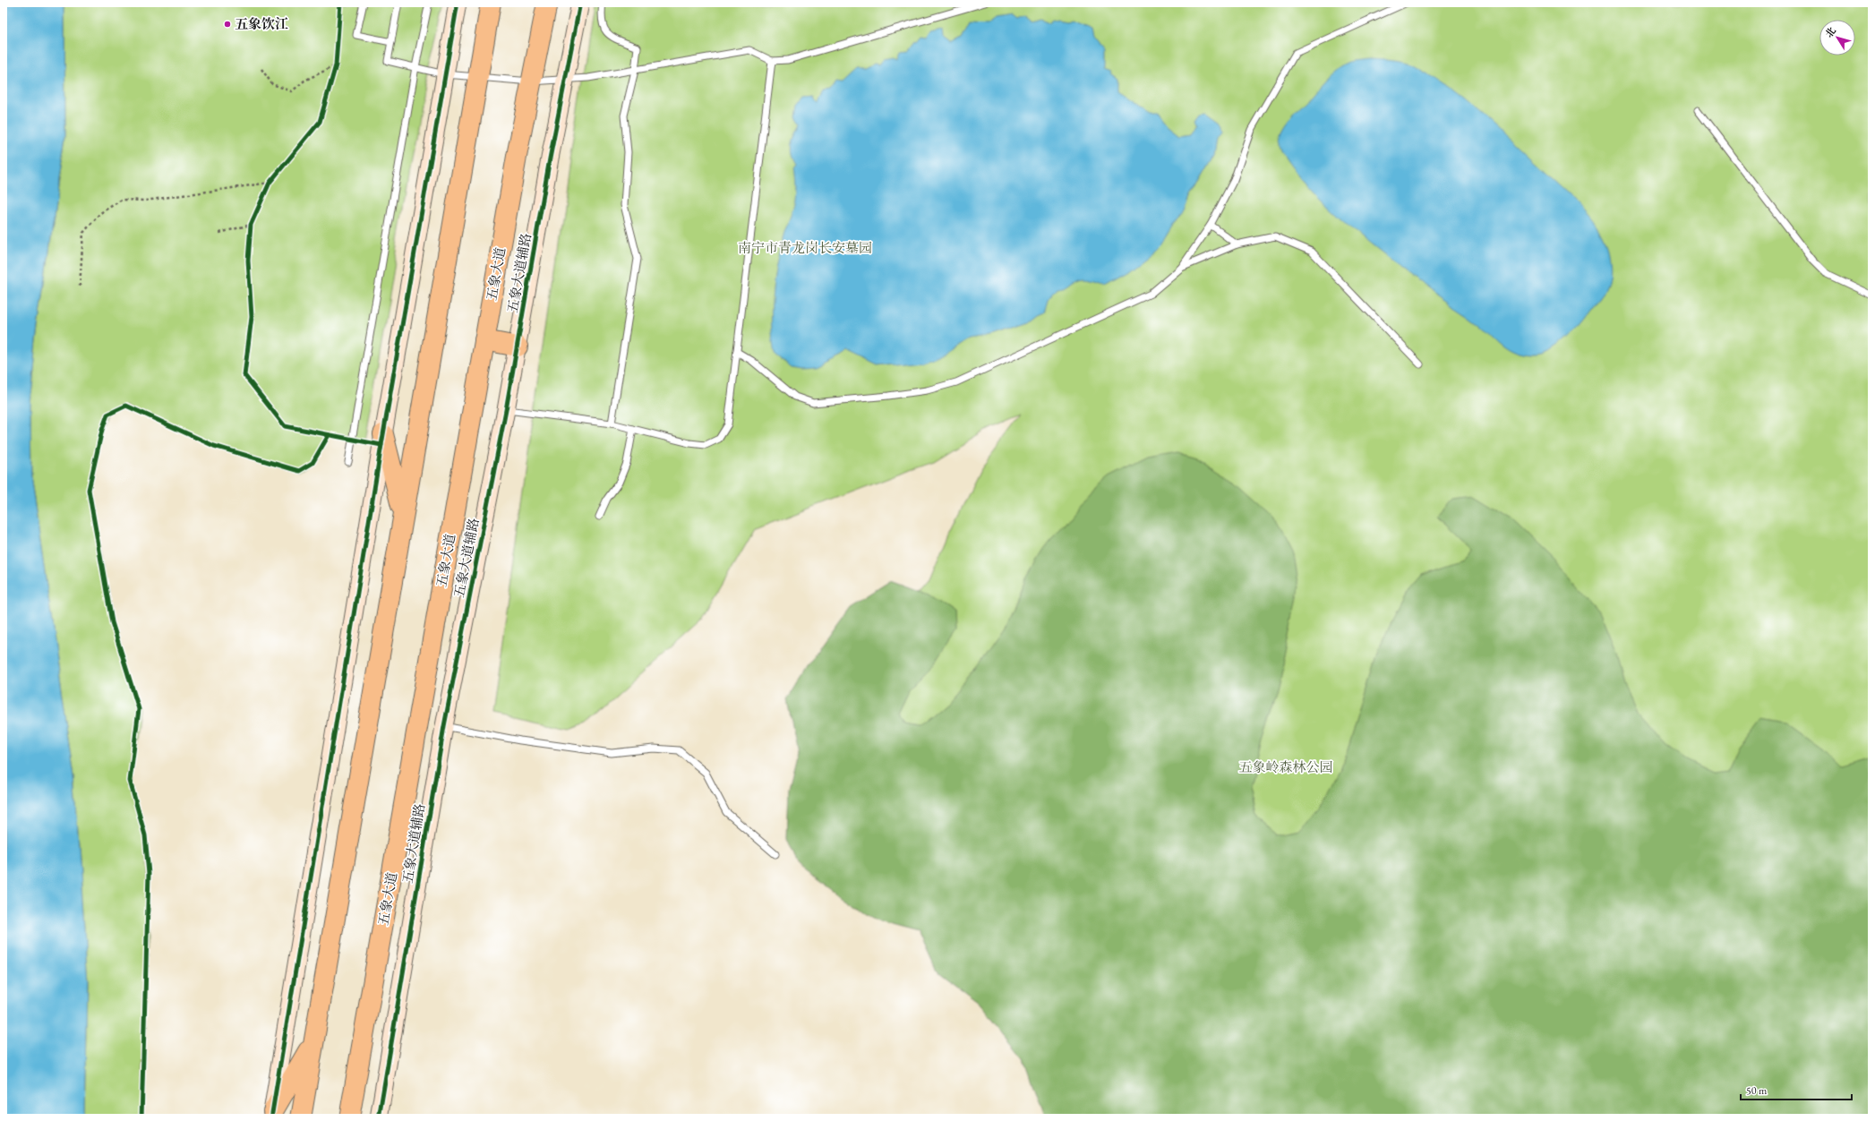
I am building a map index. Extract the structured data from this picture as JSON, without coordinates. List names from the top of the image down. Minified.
{"streets":{"main road":["五象大道"],"street":["五象大道辅路"]},"parks":["南宁市青龙岗长安墓园","五象岭森林公园"],"places":["五象饮江"],"scale_bar":"50 m","north":"top left"}
